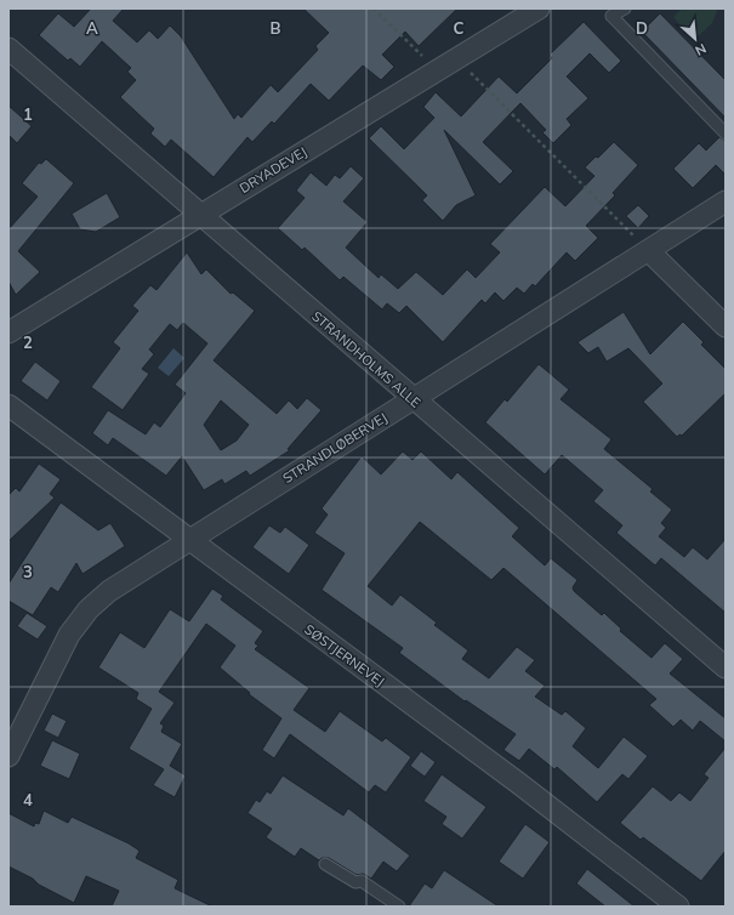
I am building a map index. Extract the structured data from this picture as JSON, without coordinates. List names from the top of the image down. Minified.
{"streets":{"street":["DRYADEVEJ","STRANDHOLMS ALLE","STRANDLØBERVEJ","SØSTJERNEVEJ"]},"crossings":[["DRYADEVEJ","STRANDHOLMS ALLE"],["STRANDHOLMS ALLE","STRANDLØBERVEJ"],["STRANDLØBERVEJ","SØSTJERNEVEJ"]],"north":"bottom right","grid":{"columns":["A","B","C","D"],"rows":["1","2","3","4"]}}
